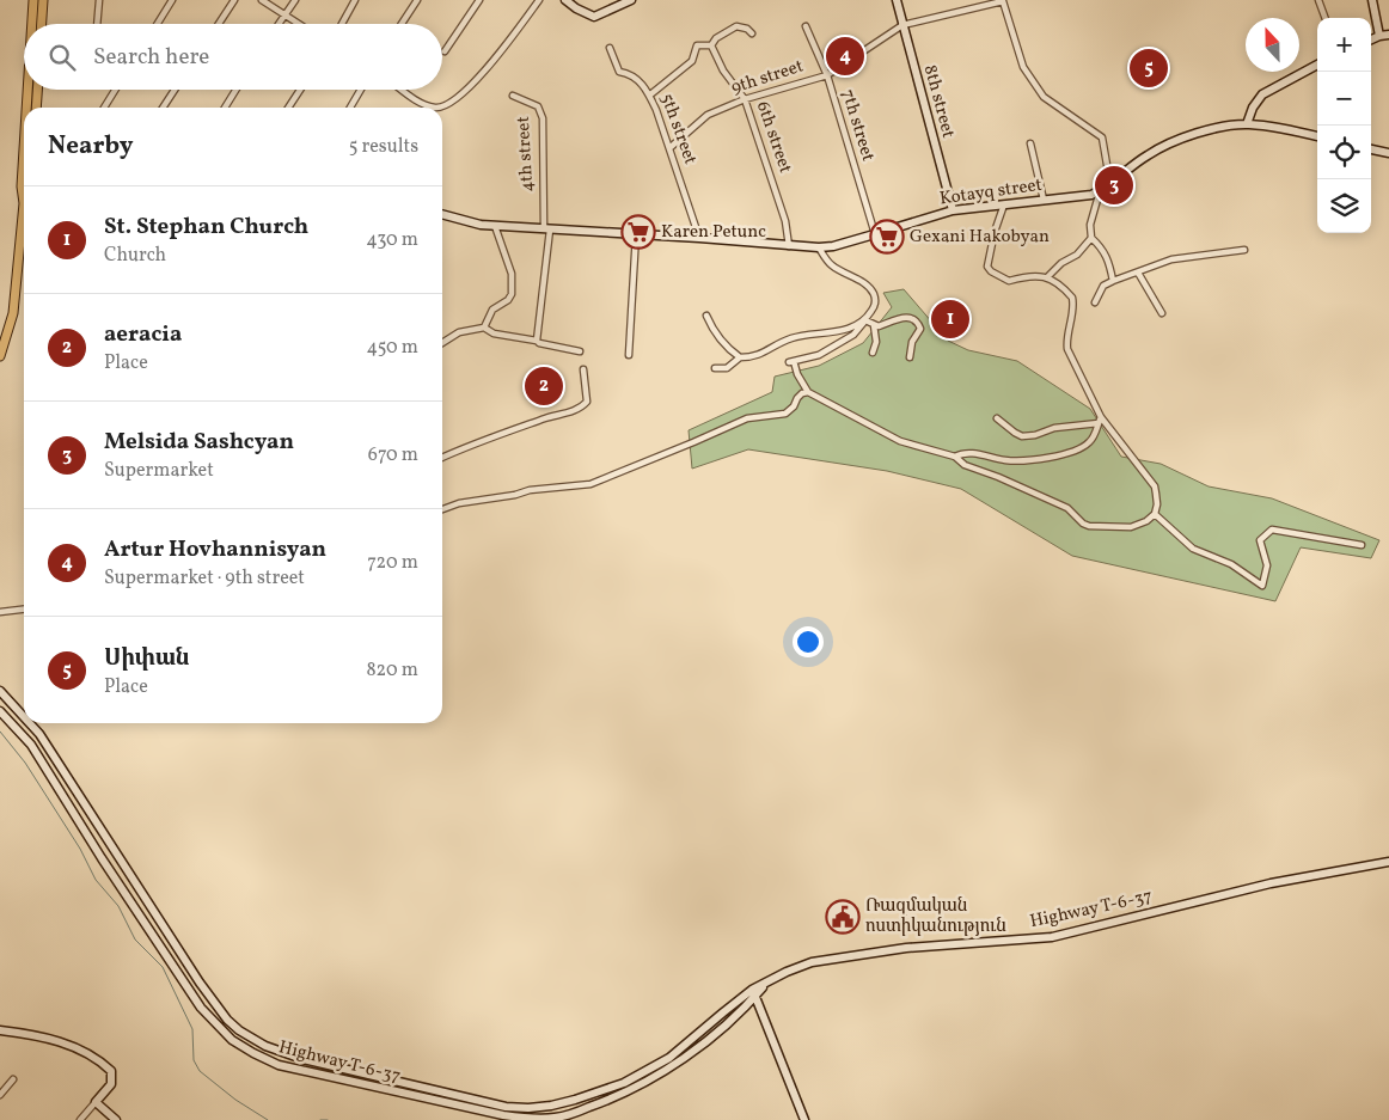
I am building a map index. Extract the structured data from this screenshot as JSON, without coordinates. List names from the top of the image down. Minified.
{"streets":{"main road":["8th street","Kotayq street","Highway T-6-37"],"street":["9th street","7th street","5th street","6th street","4th street"]},"crossings":[["9th street","8th street"],["9th street","7th street"],["9th street","5th street"],["9th street","6th street"],["9th street","Kotayq street"],["8th street","Kotayq street"],["7th street","Kotayq street"],["5th street","Kotayq street"],["6th street","Kotayq street"],["4th street","Kotayq street"]],"places":{"supermarket":["Karen Petunc","Gexani Hakobyan"],"public building":["Ռազմական ոստիկանություն"]},"north":"top","page":{"map_buttons":["+","−"],"search":"Search here","pins":["4","5","3","1","2"],"heading":["Nearby","5 results"],"list":[{"mark":"1","name":"St. Stephan Church","note":"Church","value":"430 m"},{"mark":"2","name":"aeracia","note":"Place","value":"450 m"},{"mark":"3","name":"Melsida Sashcyan","note":"Supermarket","value":"670 m"},{"mark":"4","name":"Artur Hovhannisyan","note":"Supermarket · 9th street","value":"720 m"},{"mark":"5","name":"Սիփան","note":"Place","value":"820 m"}]}}
